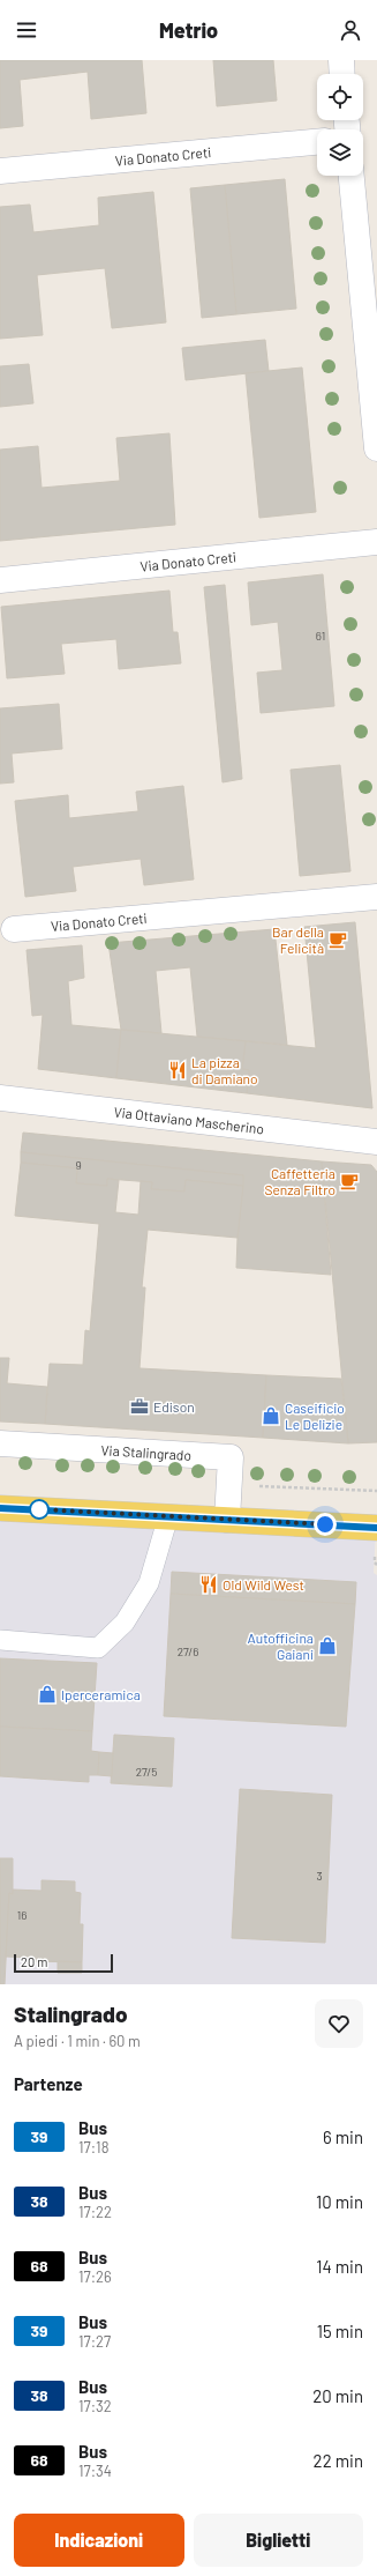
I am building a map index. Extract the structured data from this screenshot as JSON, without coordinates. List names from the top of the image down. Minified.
{"streets":{"street":["Via Donato Creti","Via Ottaviano Mascherino","Via Stalingrado"]},"places":{"cafe":["Bar della Felicità","Caffetteria Senza Filtro"],"restaurant":["La pizza di Damiano","Old Wild West"],"office":["Edison"],"shop":["Caseificio Le Delizie","Autofficina Gaiani","Iperceramica"]},"lines":["bus line 39"],"house_numbers":["61","9","27/6","27/5","3","16"],"scale_bar":"20 m","page":{"header":"Metrio","scale":"20 m","heading":[["Stalingrado","A piedi · 1 min · 60 m"],"Partenze"],"list":[{"mark":"39","name":"Bus","note":"17:18","value":"6 min"},{"mark":"38","name":"Bus","note":"17:22","value":"10 min"},{"mark":"68","name":"Bus","note":"17:26","value":"14 min"},{"mark":"39","name":"Bus","note":"17:27","value":"15 min"},{"mark":"38","name":"Bus","note":"17:32","value":"20 min"},{"mark":"68","name":"Bus","note":"17:34","value":"22 min"}],"buttons":["Indicazioni","Biglietti"]}}
